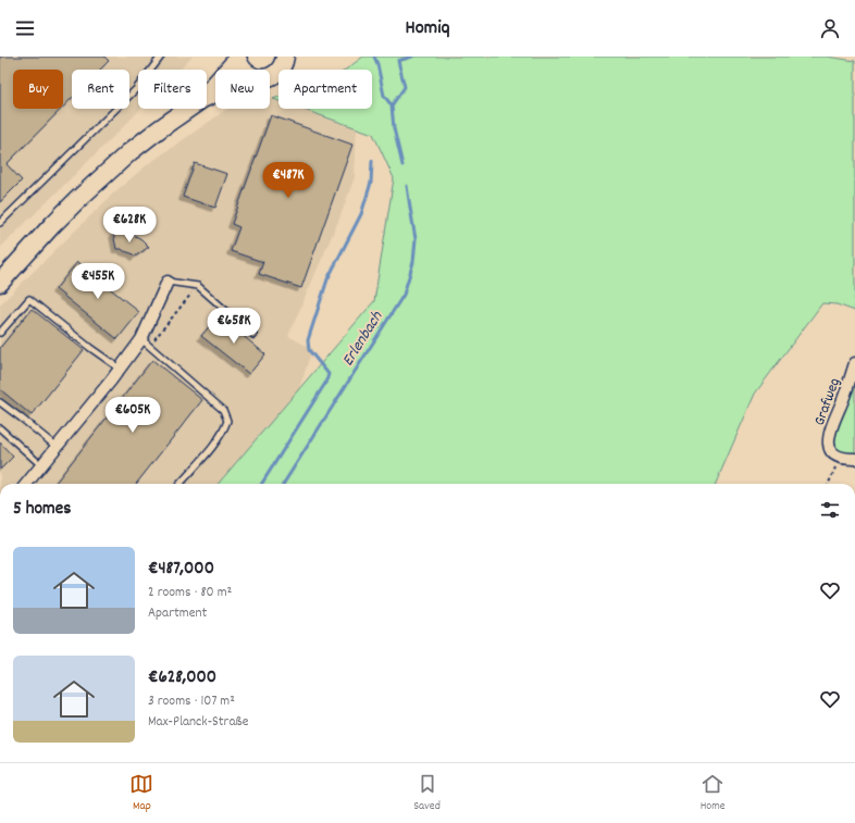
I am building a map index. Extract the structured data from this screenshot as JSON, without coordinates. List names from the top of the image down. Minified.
{"streets":{"street":["Grafweg"]},"water":["Erlenbach"],"page":{"header":"Homiq","chip":["Buy","Rent","Filters","New","Apartment"],"price":["€487K","€628K","€455K","€658K","€605K"],"heading":"5 homes","list":[{"name":"€487,000","note":"2 rooms · 80 m² · Apartment"},{"name":"€628,000","note":"3 rooms · 107 m² · Max-Planck-Straße"}],"tabs":["Map","Saved","Home"]}}
